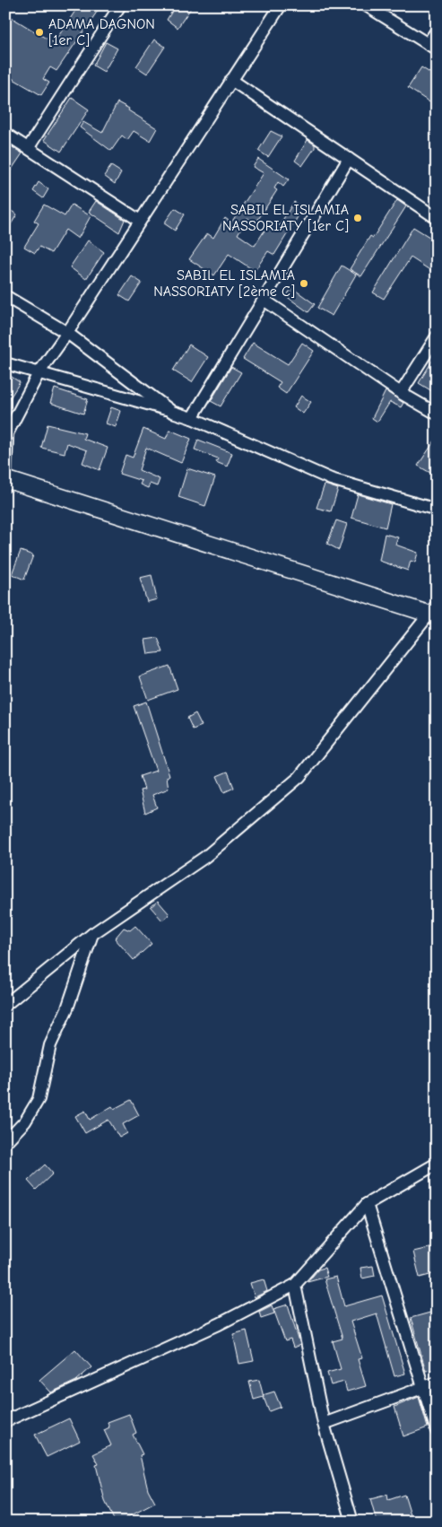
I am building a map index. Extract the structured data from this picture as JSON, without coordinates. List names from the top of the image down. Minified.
{"places":["ADAMA DAGNON [1er C]","SABIL EL ISLAMIA NASSORIATY [1er C]","SABIL EL ISLAMIA NASSORIATY [2ème C]"]}
